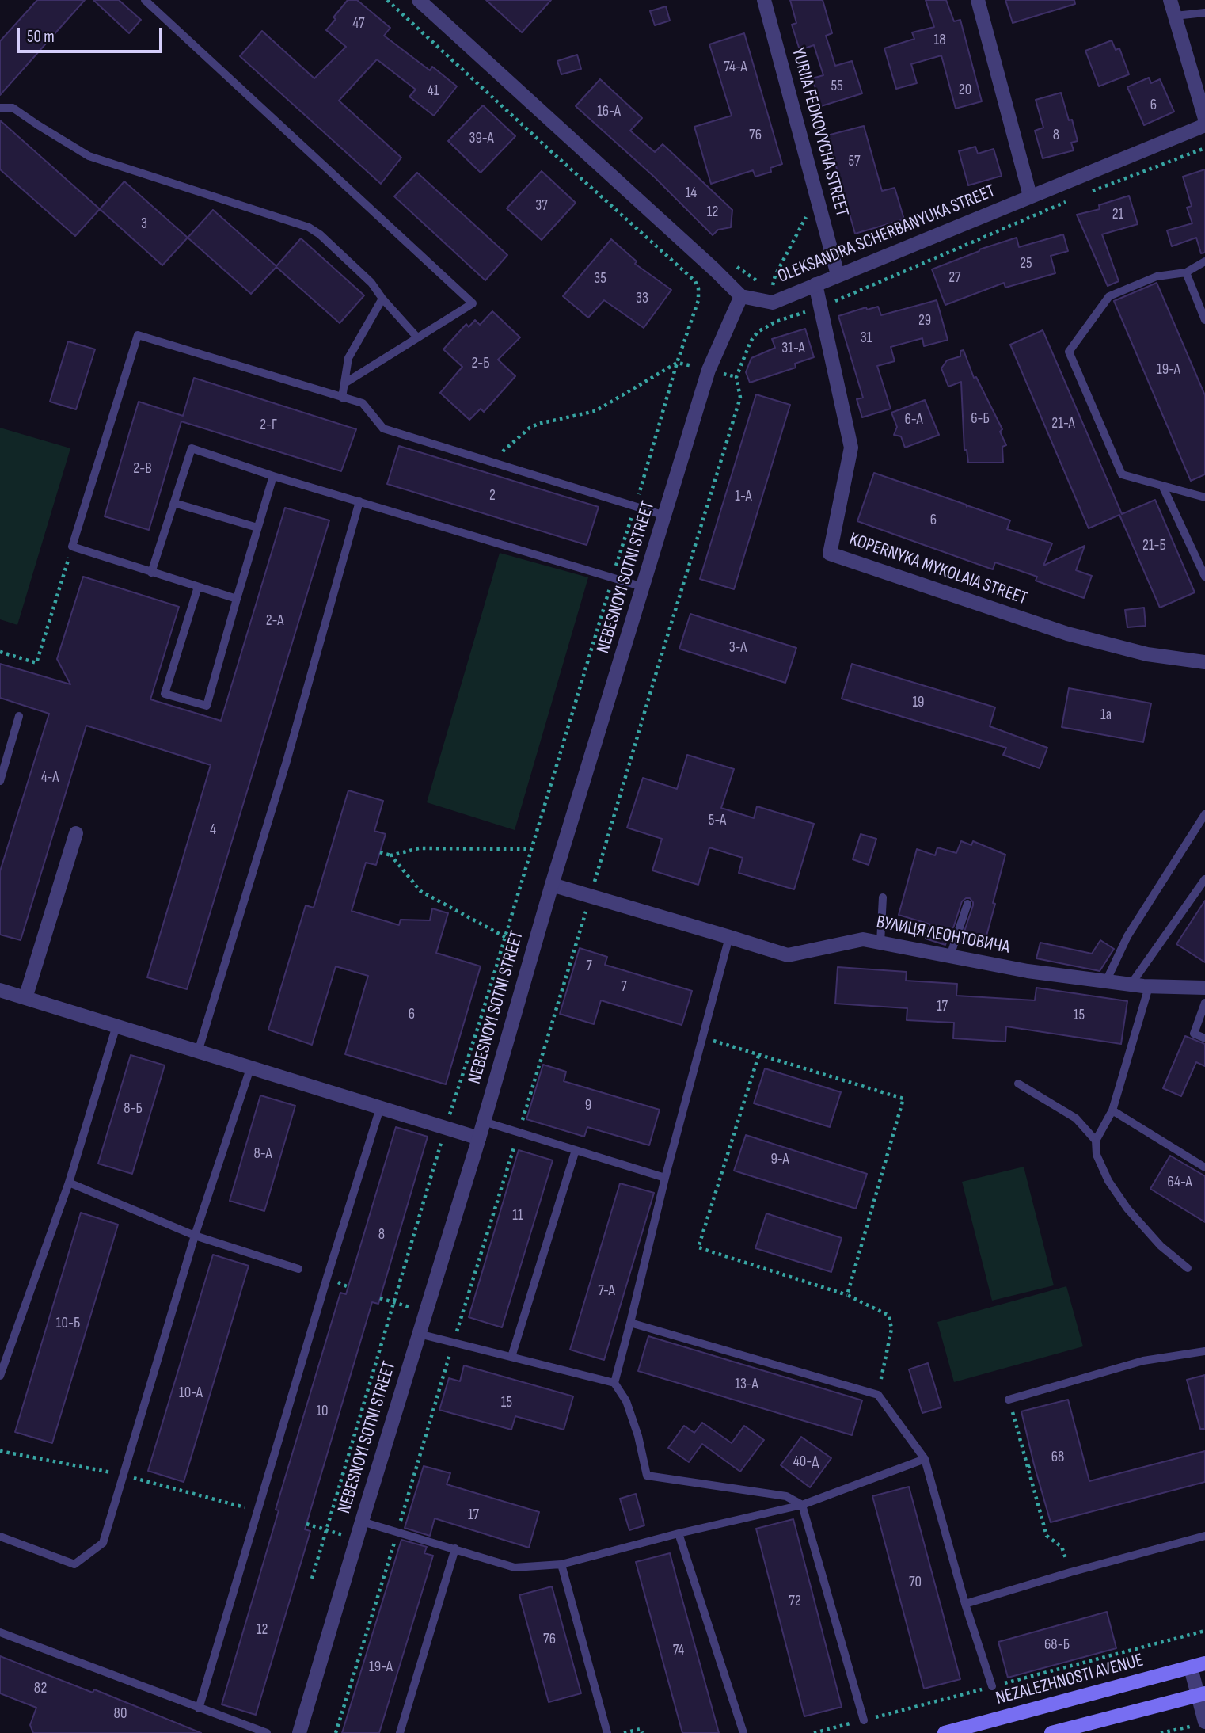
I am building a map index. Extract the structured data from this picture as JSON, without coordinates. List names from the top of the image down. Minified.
{"streets":{"main road":["NEZALEZHNOSTI AVENUE"],"street":["YURIIA FEDKOVYCHA STREET","OLEKSANDRA SCHERBANYUKA STREET","KOPERNYKA MYKOLAIA STREET","NEBESNOYI SOTNI STREET","ВУЛИЦЯ ЛЕОНТОВИЧА"]},"crossings":[["YURIIA FEDKOVYCHA STREET","OLEKSANDRA SCHERBANYUKA STREET"],["OLEKSANDRA SCHERBANYUKA STREET","KOPERNYKA MYKOLAIA STREET"],["OLEKSANDRA SCHERBANYUKA STREET","NEBESNOYI SOTNI STREET"],["NEBESNOYI SOTNI STREET","ВУЛИЦЯ ЛЕОНТОВИЧА"]],"house_numbers":["47","18","74-А","55","20","41","6","16-А","76","8","39-А","57","14","37","12","21","3","25","27","35","33","29","31","31-А","2-Б","19-А","6-Б","6-А","21-А","2-Г","2-В","2","1-А","6","21-Б","2-А","3-А","19","1а","4-А","5-А","4","7","7","17","6","15","9","8-Б","8-А","9-А","64-А","11","8","7-А","10-Б","13-А","10-А","15","10","68","40-Д","17","70","72","12","76","68-Б","74","19-А","82","80"],"scale_bar":"50 m"}
